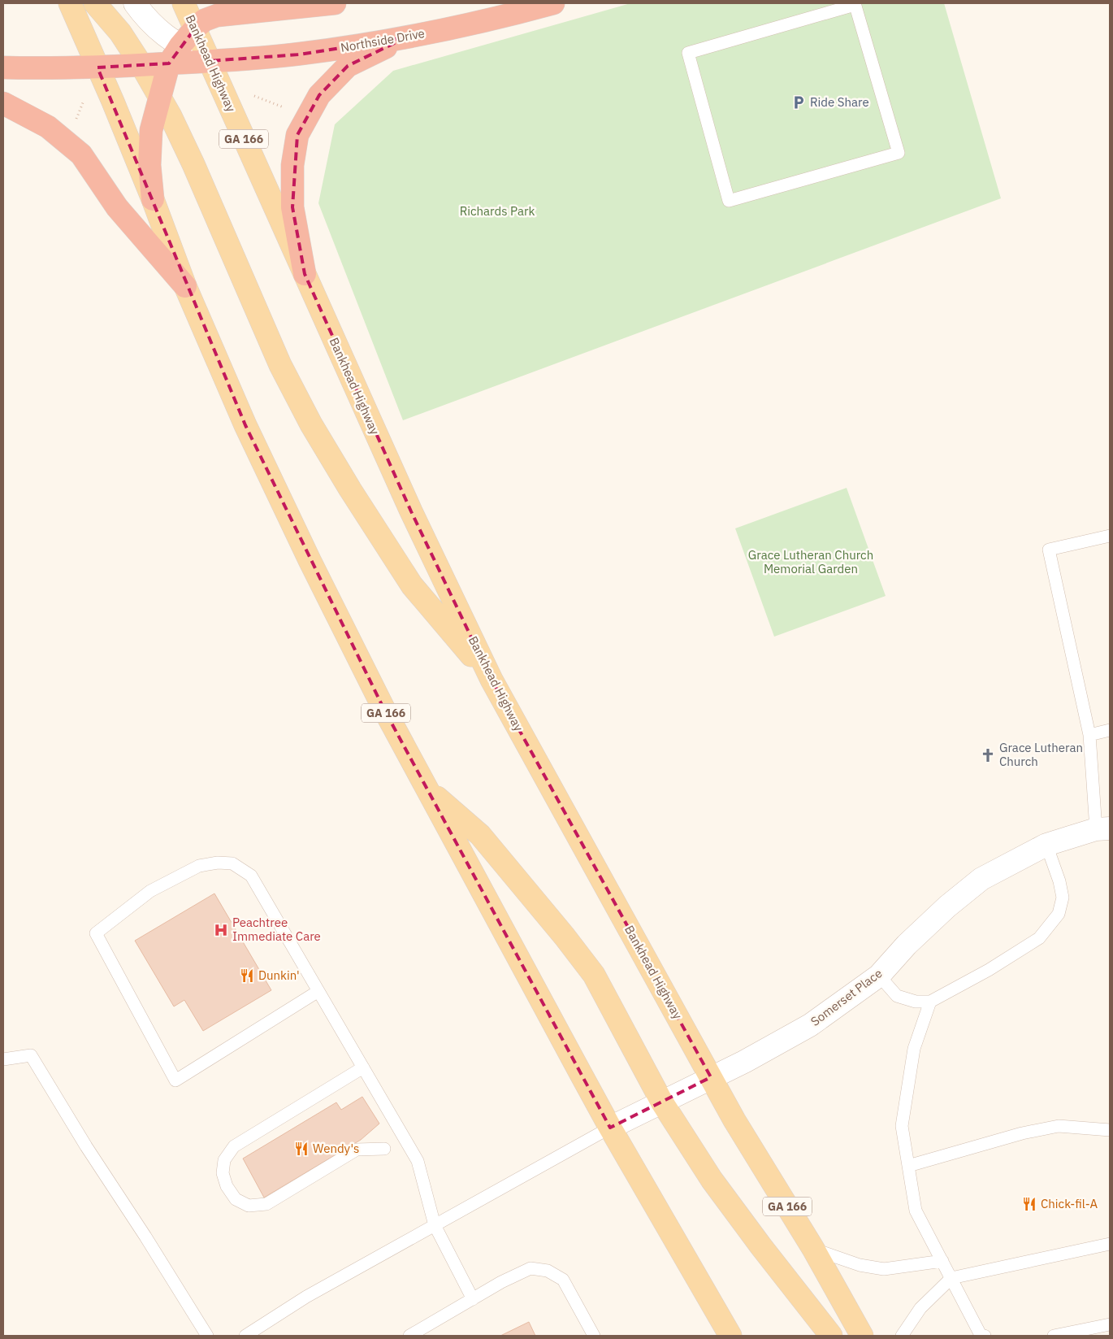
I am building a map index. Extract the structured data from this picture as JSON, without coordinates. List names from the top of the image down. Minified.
{"streets":{"highway":["Northside Drive","GA 166"],"main road":["Bankhead Highway"],"street":["Somerset Place"]},"crossings":[["Northside Drive","Bankhead Highway"],["Bankhead Highway","Somerset Place"],["GA 166","Somerset Place"]],"parks":["Richards Park","Grace Lutheran Church Memorial Garden"],"places":{"parking":["Ride Share"],"church":["Grace Lutheran Church"],"hospital":["Peachtree Immediate Care"],"restaurant":["Dunkin'","Wendy's","Chick-fil-A"]}}
